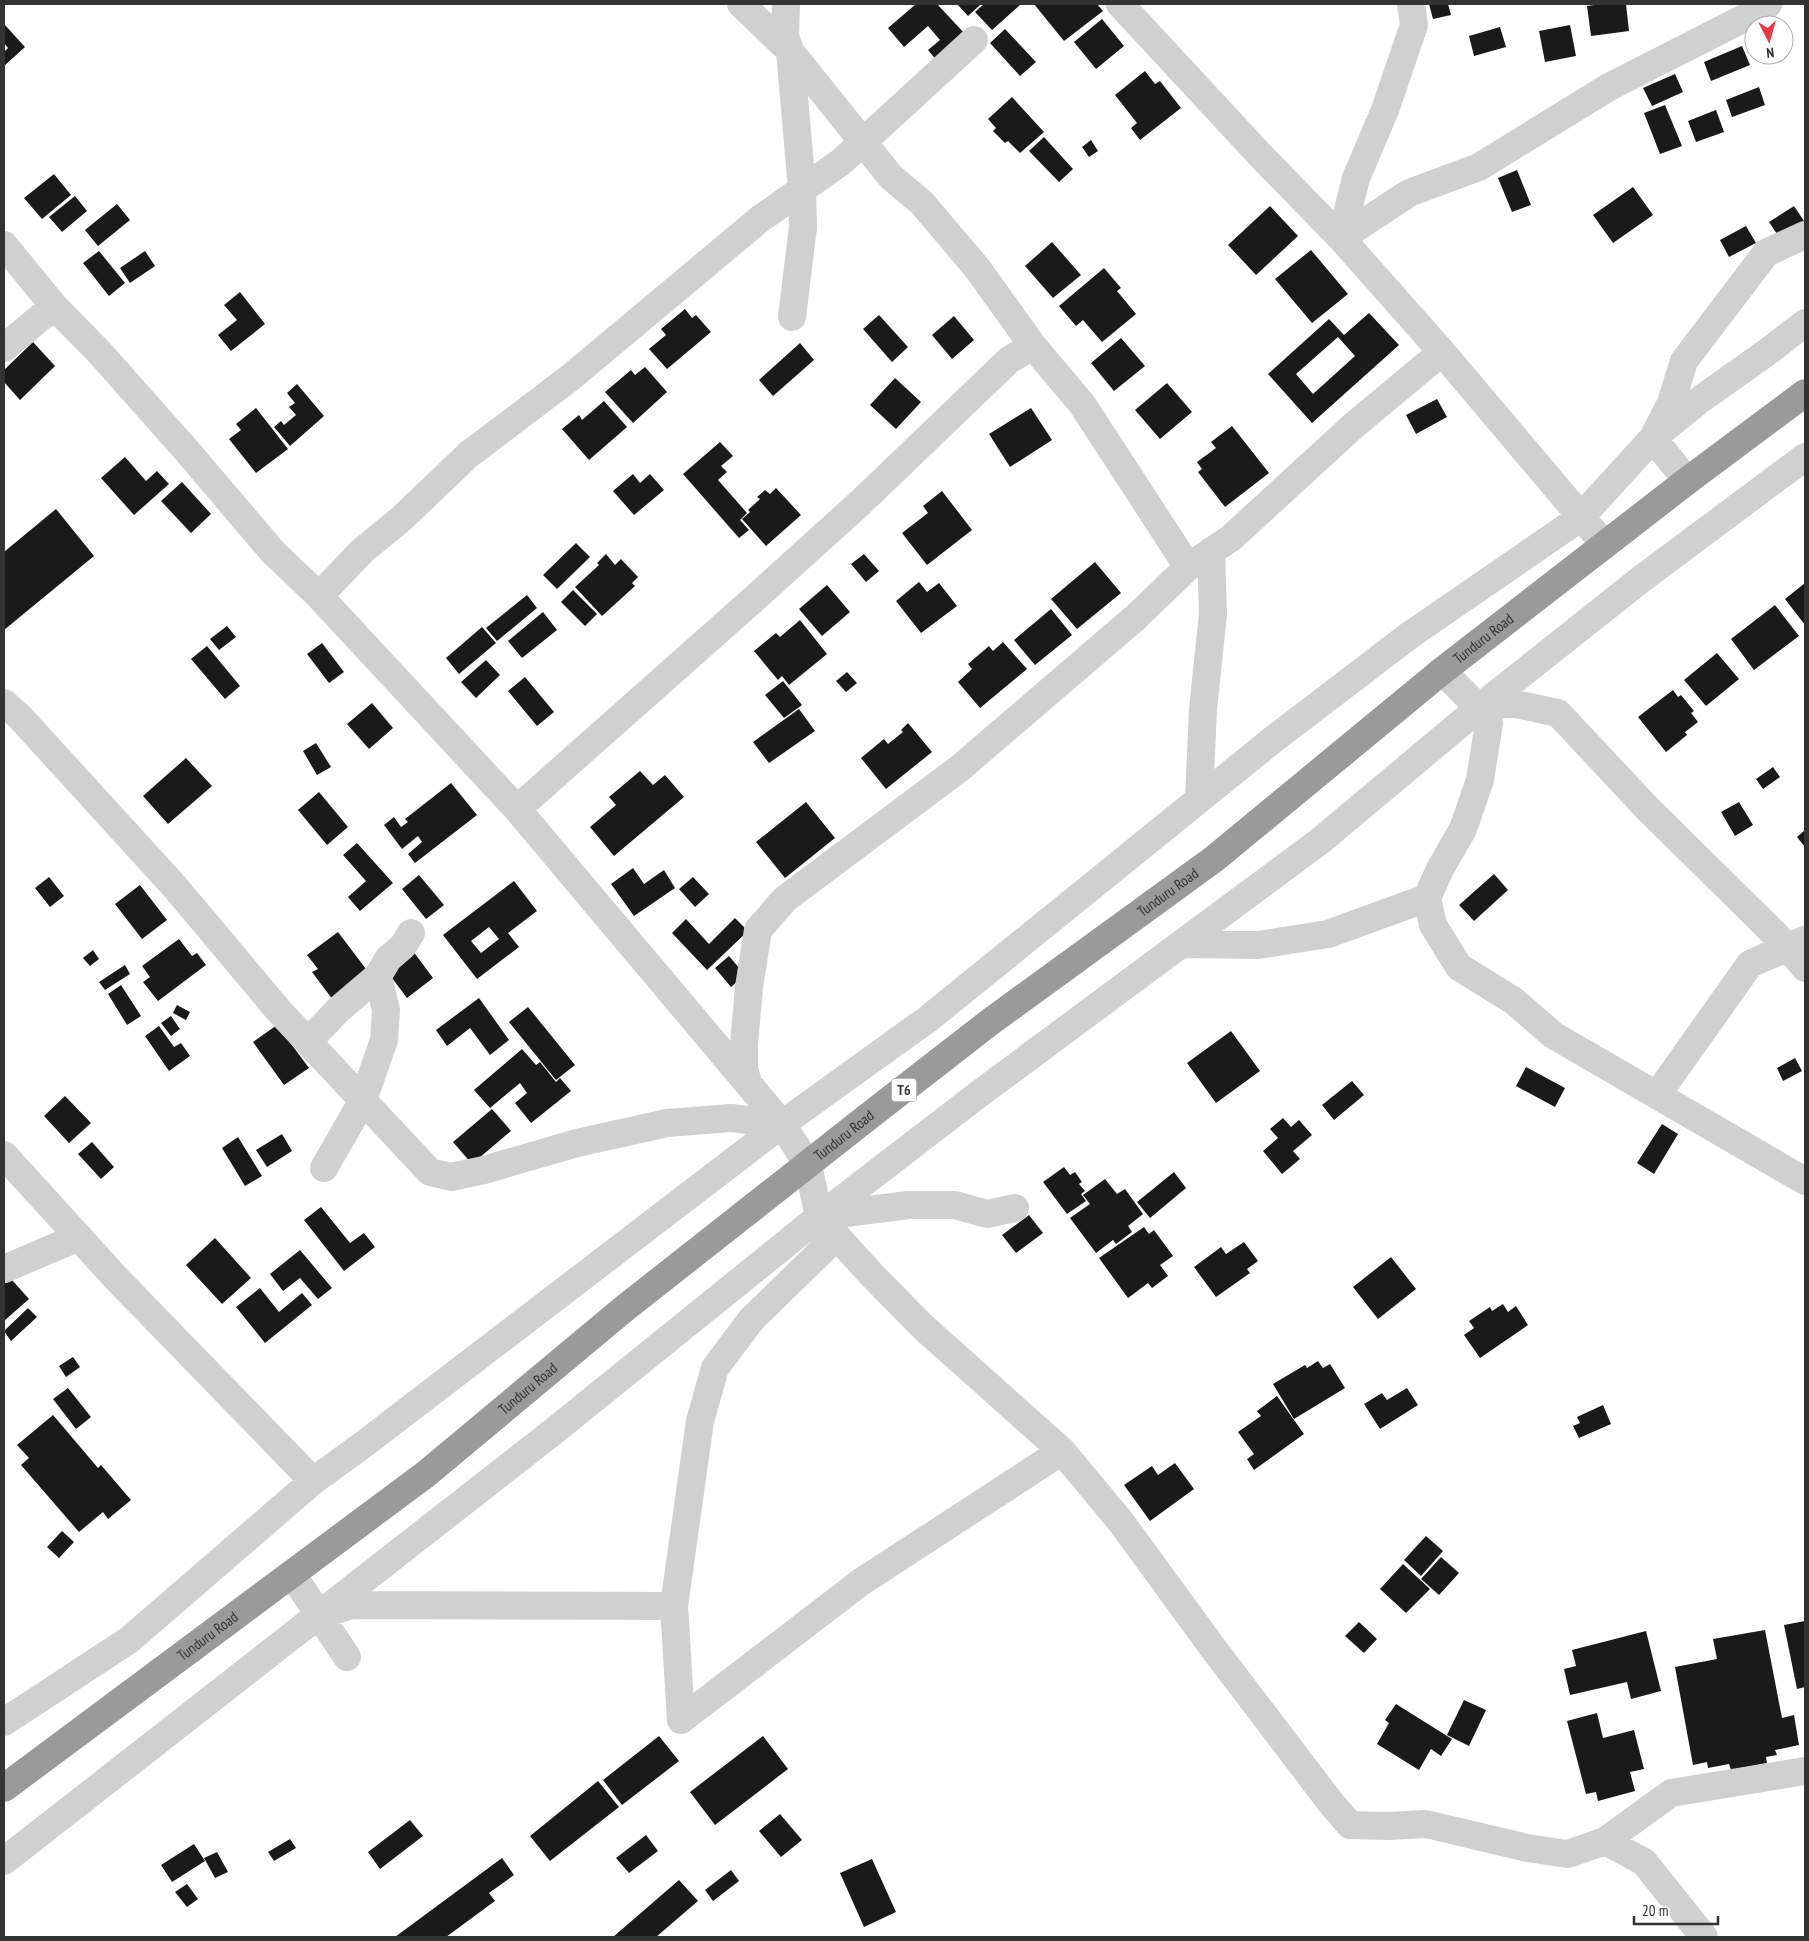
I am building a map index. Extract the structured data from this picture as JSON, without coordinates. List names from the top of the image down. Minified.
{"streets":{"highway":["Tunduru Road","T6"]},"scale_bar":"20 m","north":"bottom"}
